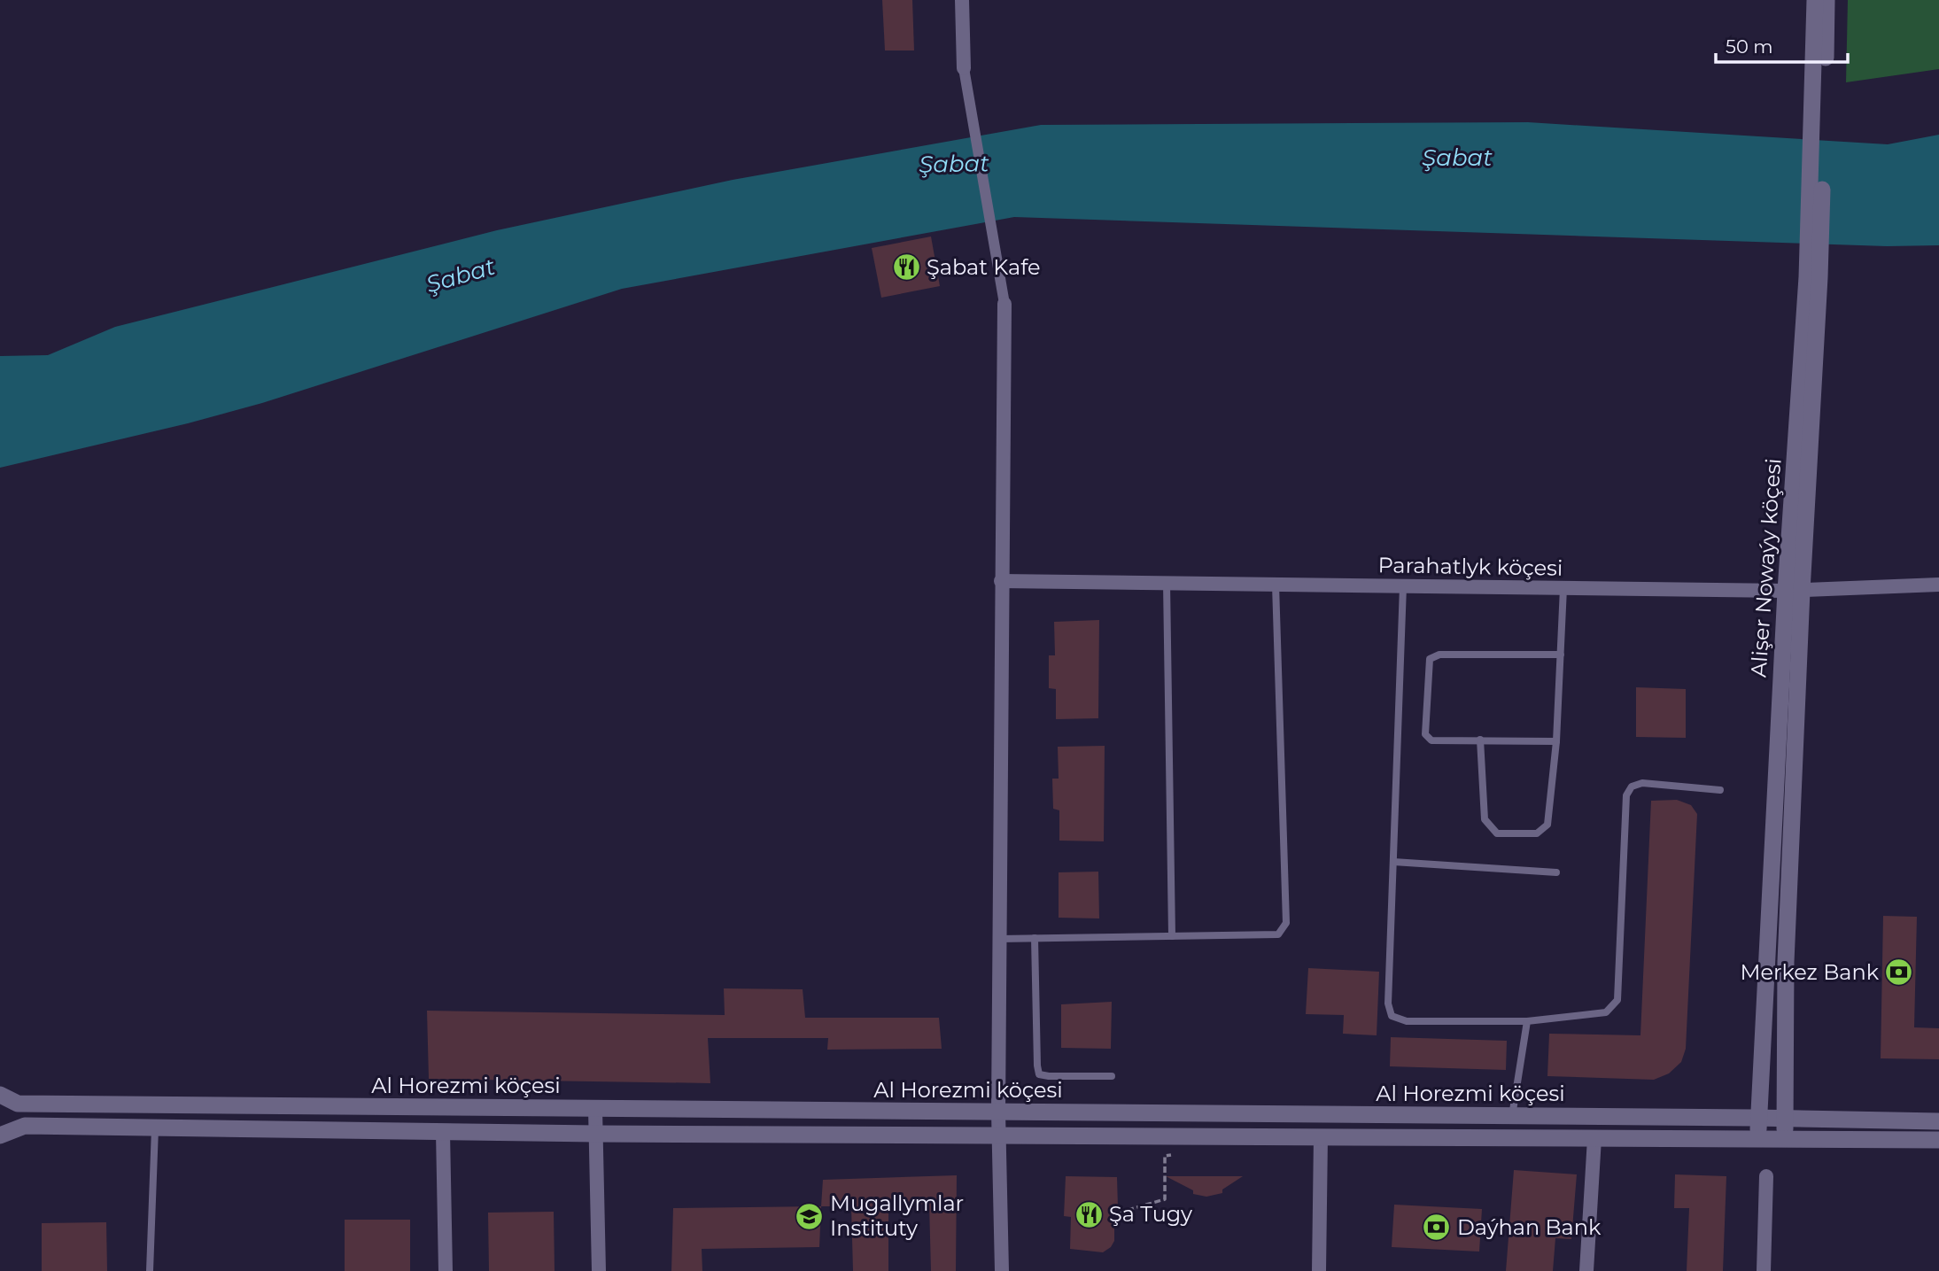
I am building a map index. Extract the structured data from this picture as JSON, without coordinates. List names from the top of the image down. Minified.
{"streets":{"street":["Parahatlyk köçesi","Alişer Nowaýy köçesi","Al Horezmi köçesi"]},"crossings":[["Parahatlyk köçesi","Alişer Nowaýy köçesi"],["Alişer Nowaýy köçesi","Al Horezmi köçesi"]],"water":["Şabat"],"places":{"restaurant":["Şabat Kafe","Şa Tugy"],"bank":["Merkez Bank","Daýhan Bank"],"school or university":["Mugallymlar Instituty"]},"scale_bar":"50 m"}
